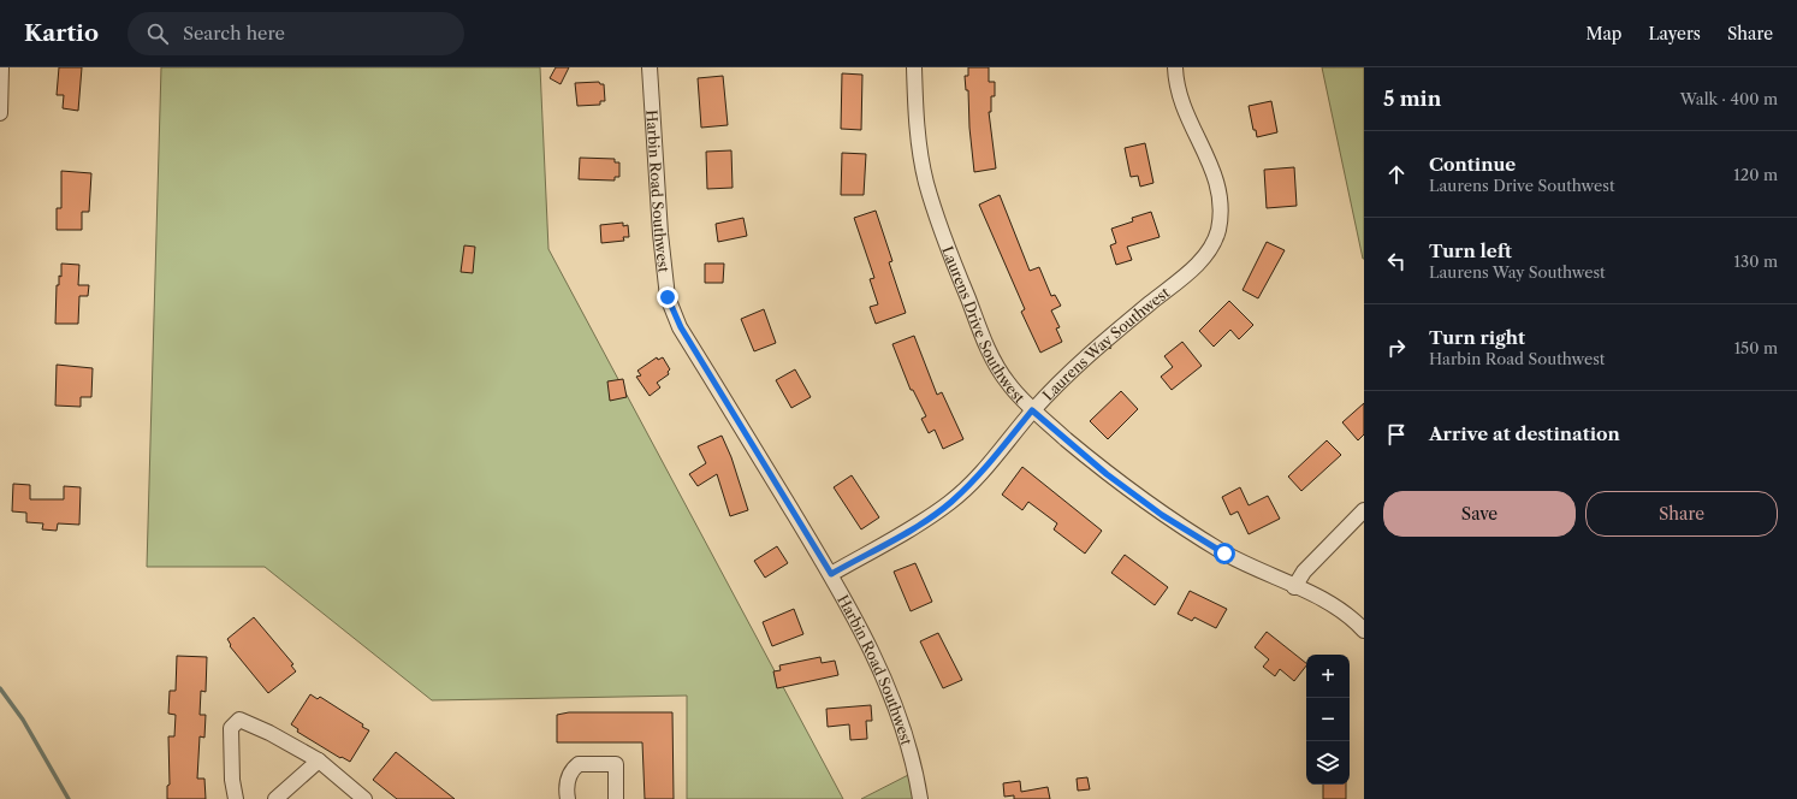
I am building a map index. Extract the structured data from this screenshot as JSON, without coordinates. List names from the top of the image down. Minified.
{"streets":{"street":["Harbin Road Southwest","Laurens Drive Southwest","Laurens Way Southwest"]},"crossings":[["Harbin Road Southwest","Laurens Way Southwest"],["Laurens Drive Southwest","Laurens Way Southwest"]],"page":{"header":"Kartio","search":"Search here","nav":["Map","Layers","Share"],"heading":["5 min","Walk · 400 m"],"list":[["Continue","Laurens Drive Southwest","120 m"],["Turn left","Laurens Way Southwest","130 m"],["Turn right","Harbin Road Southwest","150 m"],"Arrive at destination"],"buttons":["Save","Share"],"map_buttons":["+","−"]}}
